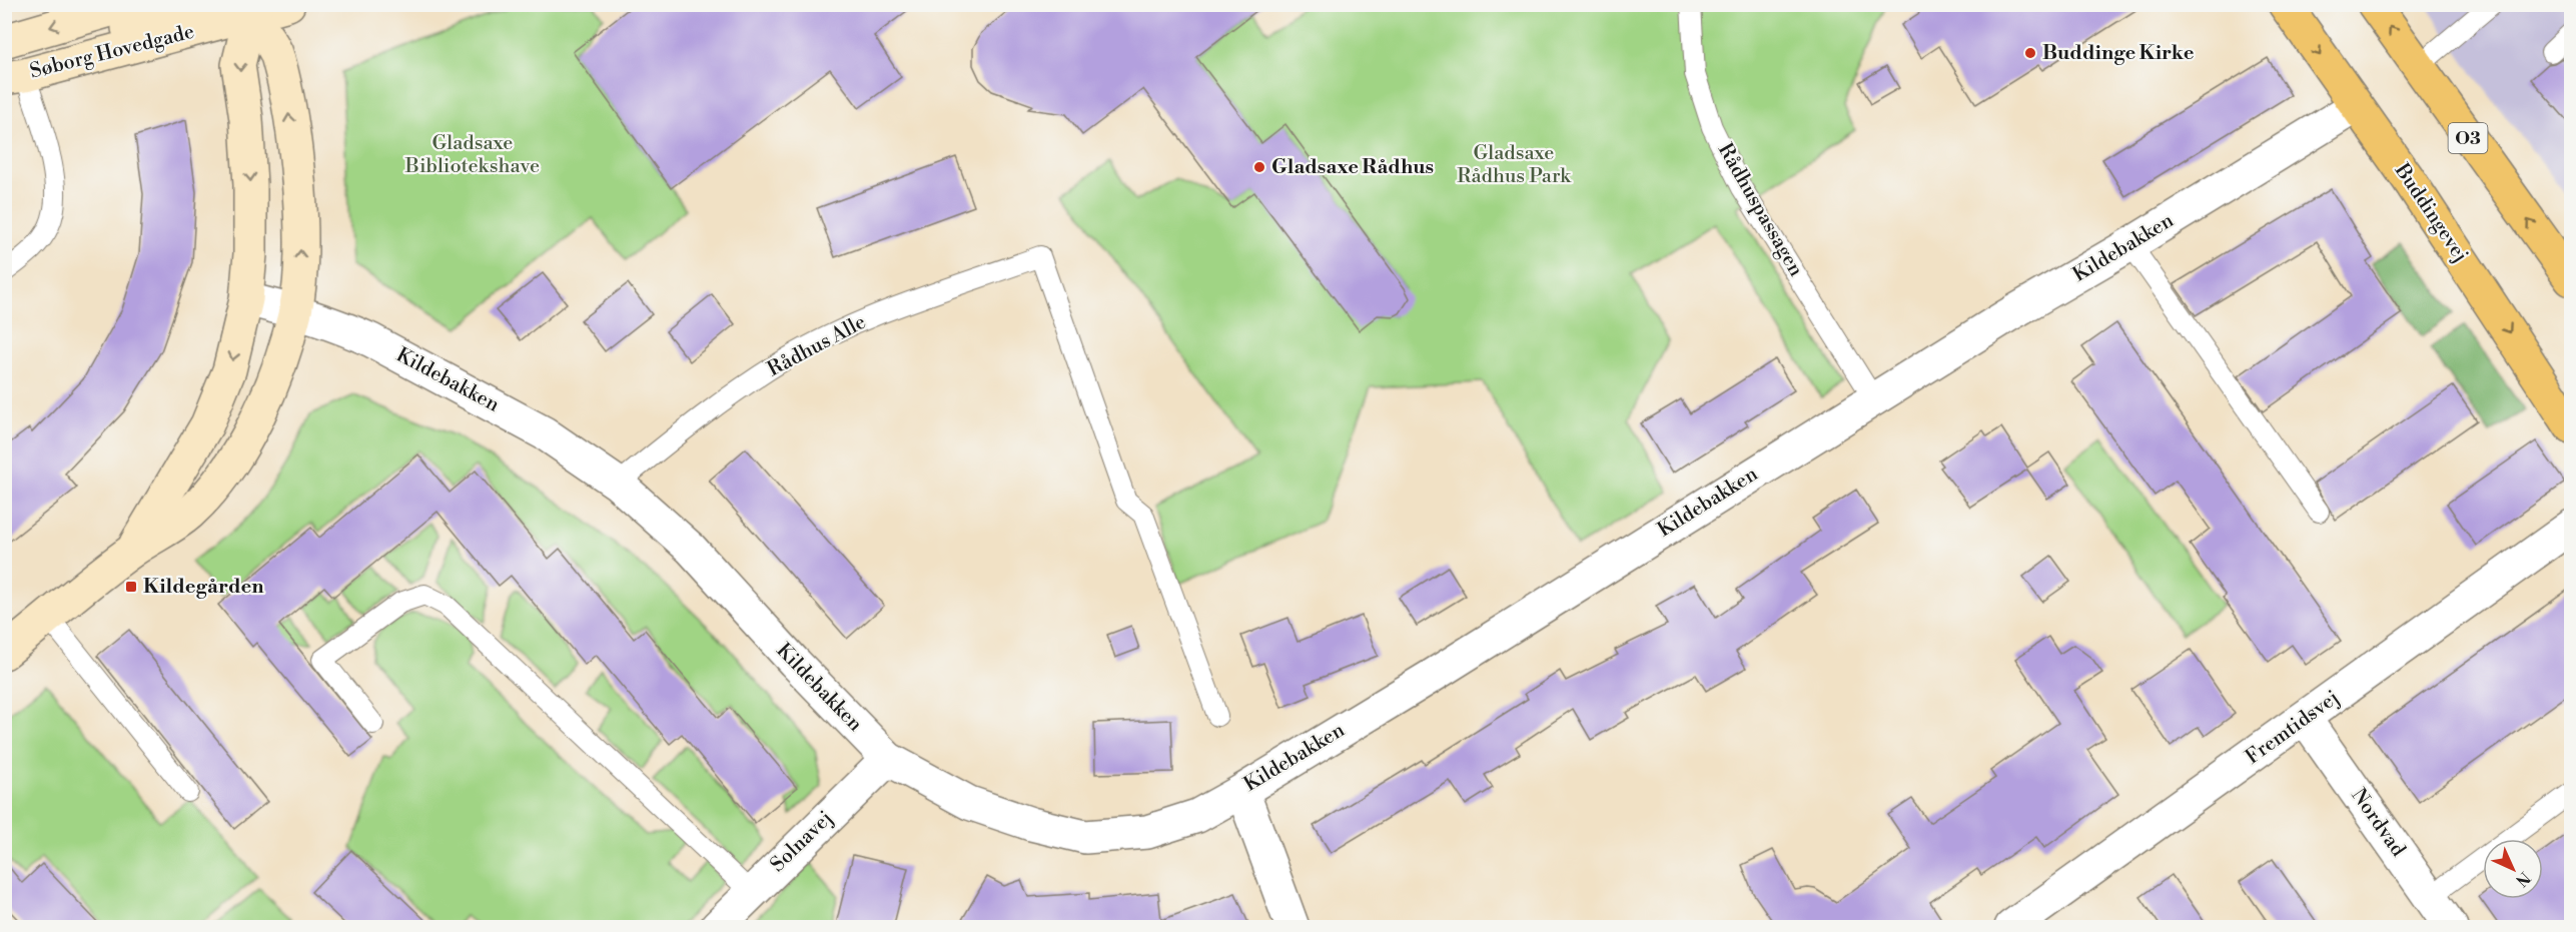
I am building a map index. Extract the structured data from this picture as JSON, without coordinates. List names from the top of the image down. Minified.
{"streets":{"main road":["O3","Buddingevej"],"street":["Søborg Hovedgade","Kildebakken","Fremtidsvej","Nordvad","Solnavej"],"lane":["Rådhuspassagen","Rådhus Alle"]},"crossings":[["Rådhuspassagen","Kildebakken"],["Buddingevej","Kildebakken"],["Kildebakken","Rådhus Alle"],["Kildebakken","Solnavej"],["Fremtidsvej","Nordvad"]],"parks":["Gladsaxe Bibliotekshave","Gladsaxe Rådhus Park"],"places":{"other":["Buddinge Kirke","Gladsaxe Rådhus"],"transit":["Kildegården"]},"north":"bottom right"}
